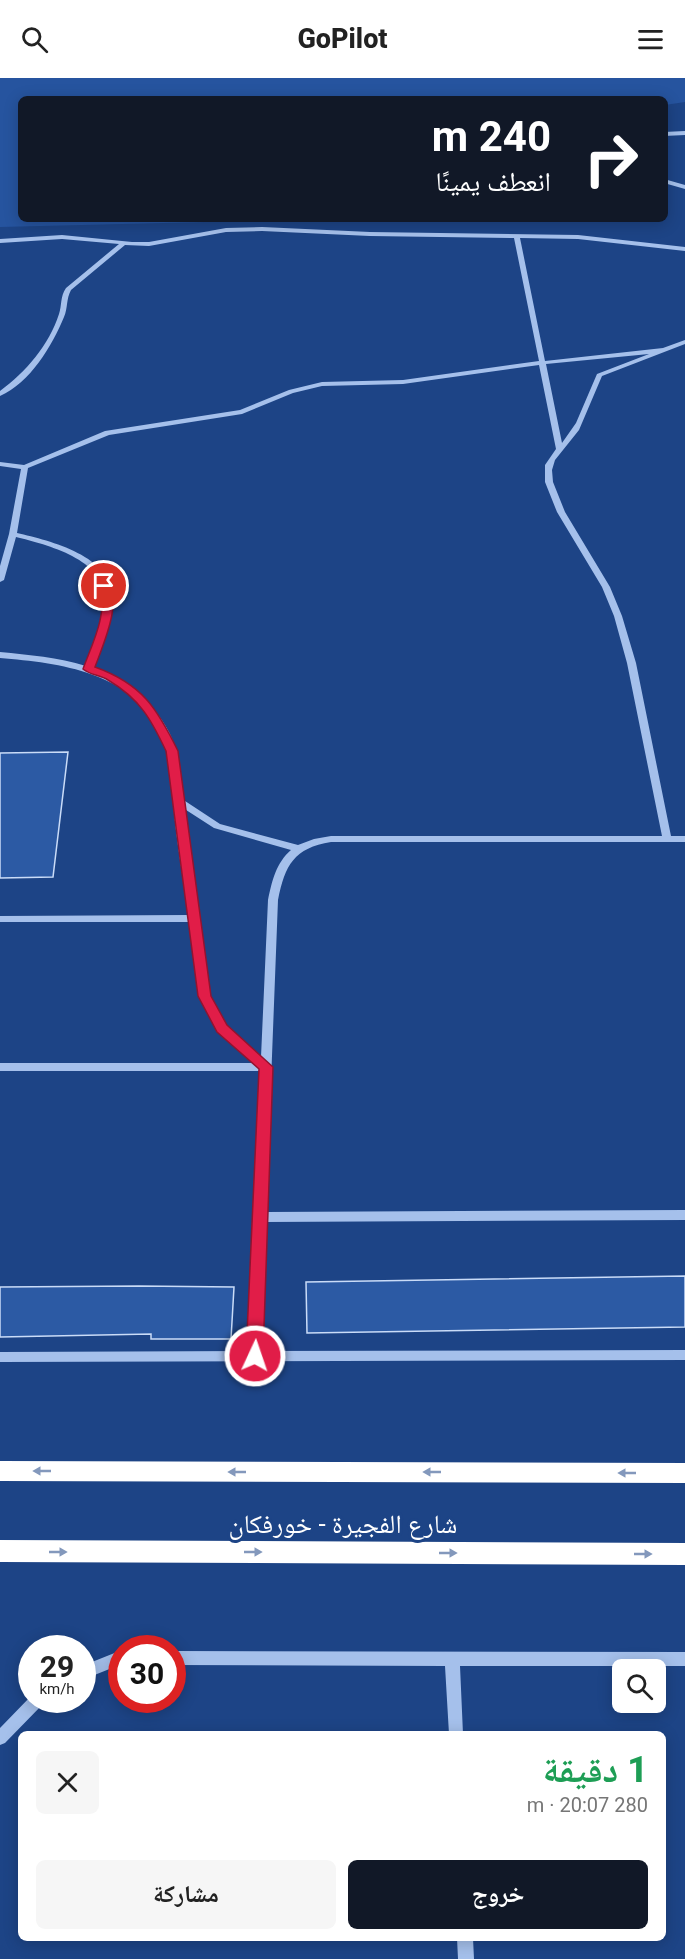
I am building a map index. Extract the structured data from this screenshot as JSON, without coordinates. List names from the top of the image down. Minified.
{"streets":{"highway":["شارع الفجيرة - خورفكان"]},"page":{"header":"GoPilot","turn":["240 m","انعطف يمينًا"],"speed":"29 km/h","limit":"30","heading":["1 دقيقة","280 m · 20:07"],"buttons":["خروج","مشاركة"]}}
